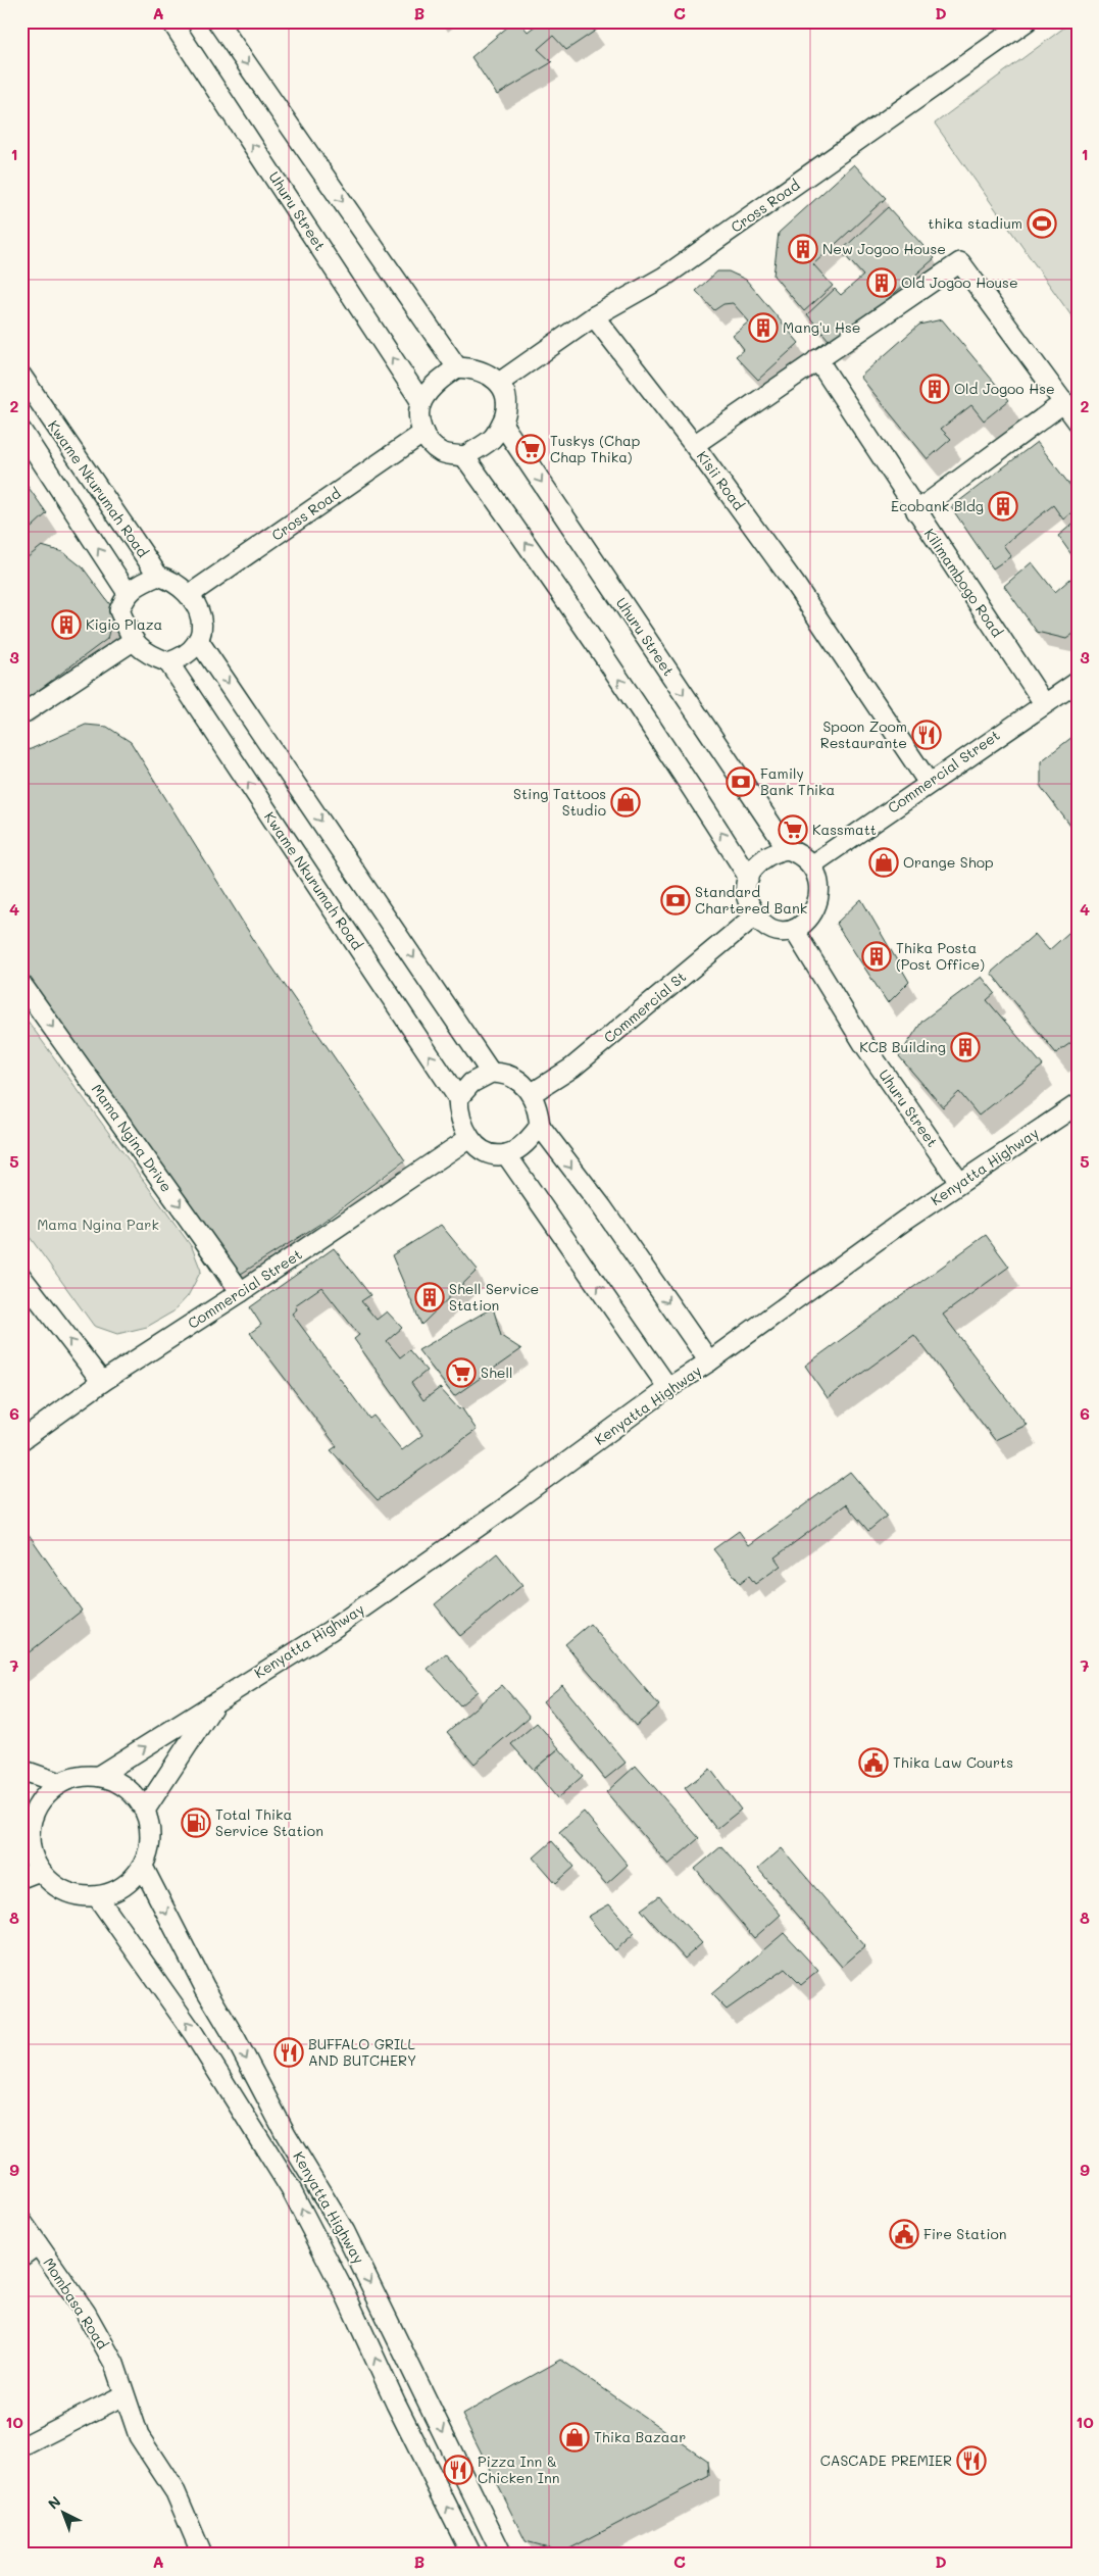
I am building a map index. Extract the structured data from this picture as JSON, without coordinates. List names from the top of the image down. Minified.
{"streets":{"street":["Cross Road","Uhuru Street","Kisii Road","Kwame Nkurumah Road","Kilimambogo Road","Commercial Street","Commercial St","Mama Ngina Drive","Kenyatta Highway","Mombasa Road"]},"crossings":[["Cross Road","Uhuru Street"],["Cross Road","Kwame Nkurumah Road"],["Uhuru Street","Commercial Street"],["Uhuru Street","Commercial St"],["Uhuru Street","Kenyatta Highway"],["Kisii Road","Kilimambogo Road"],["Kisii Road","Commercial Street"],["Kwame Nkurumah Road","Commercial Street"],["Kwame Nkurumah Road","Commercial St"],["Kilimambogo Road","Commercial Street"],["Commercial Street","Commercial St"],["Commercial Street","Mama Ngina Drive"]],"parks":["Mama Ngina Park"],"places":{"sports":["thika stadium"],"building":["New Jogoo House","Old Jogoo House","Mang'u Hse","Old Jogoo Hse","Ecobank Bldg","Kigio Plaza","Thika Posta (Post Office)","KCB Building","Shell Service Station"],"supermarket":["Tuskys (Chap Chap Thika)","Kassmatt","Shell"],"restaurant":["Spoon Zoom Restaurante","BUFFALO GRILL AND BUTCHERY","CASCADE PREMIER","Pizza Inn & Chicken Inn"],"bank":["Family Bank Thika","Standard Chartered Bank"],"shop":["Sting Tattoos Studio","Orange Shop","Thika Bazaar"],"public building":["Thika Law Courts","Fire Station"],"fuel station":["Total Thika Service Station"]},"north":"top left","grid":{"columns":["A","B","C","D"],"rows":["1","2","3","4","5","6","7","8","9","10"]}}
